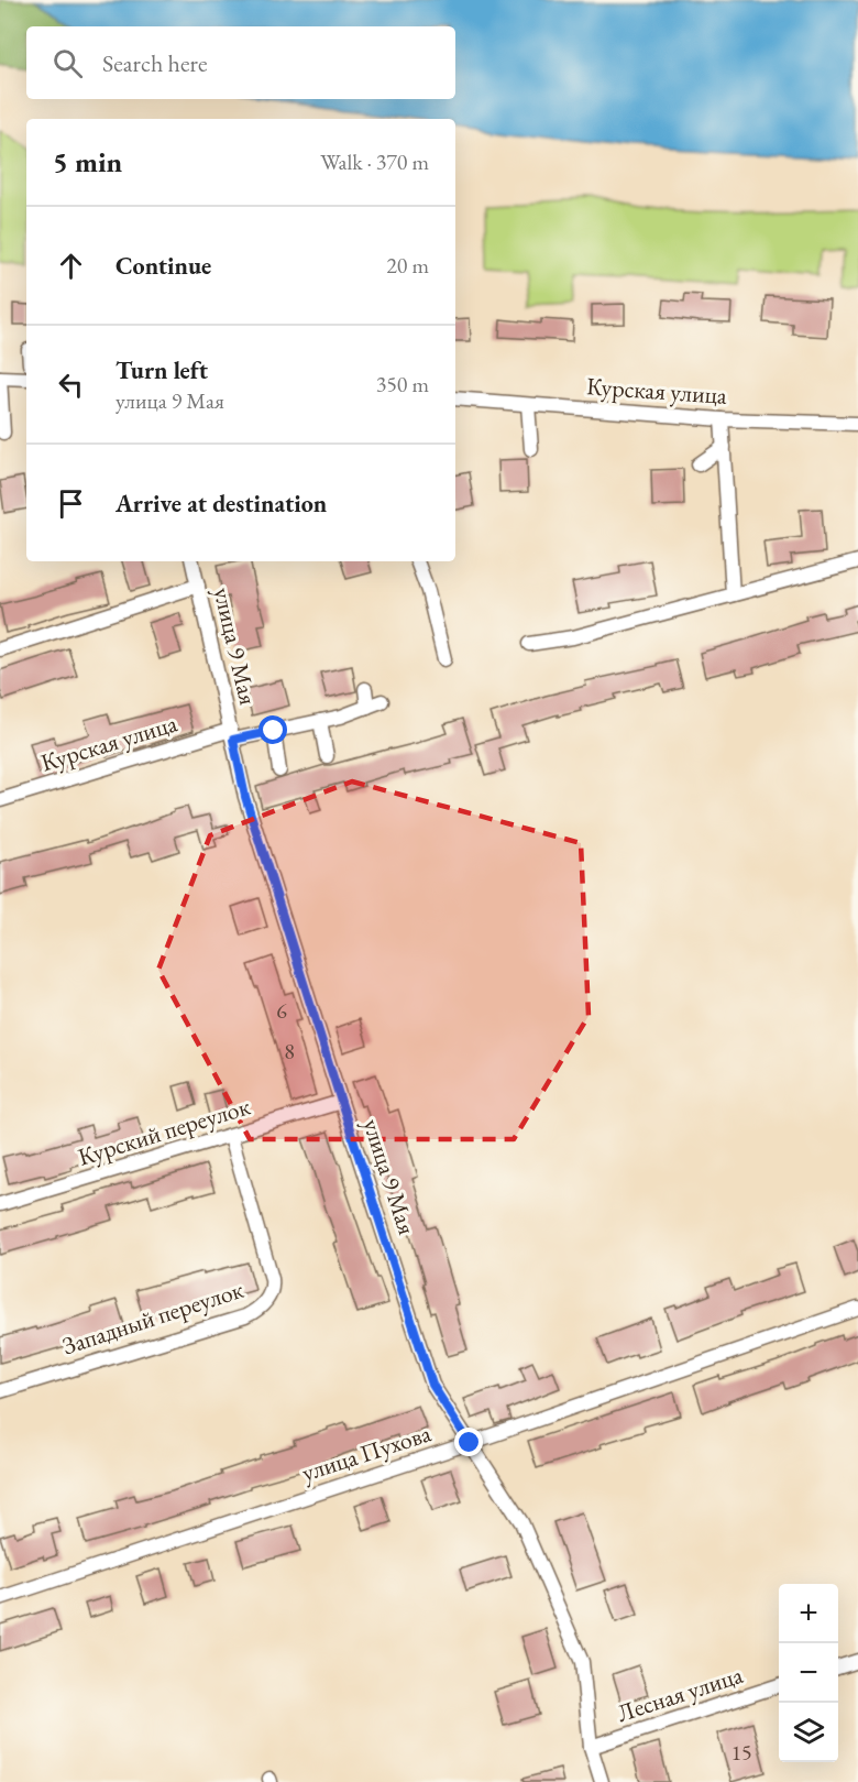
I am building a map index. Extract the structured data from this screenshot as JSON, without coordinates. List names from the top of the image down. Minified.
{"streets":{"street":["Курская улица","улица 9 Мая","Курский переулок","Западный переулок","улица Пухова","Лесная улица"]},"crossings":[["Курская улица","улица 9 Мая"],["улица 9 Мая","Курский переулок"],["улица 9 Мая","улица Пухова"],["улица 9 Мая","Лесная улица"],["Курский переулок","Западный переулок"]],"house_numbers":["6","8","15"],"page":{"search":"Search here","heading":["5 min","Walk · 370 m"],"list":[["Continue","20 m"],["Turn left","улица 9 Мая","350 m"],"Arrive at destination"],"map_buttons":["+","−"]}}
